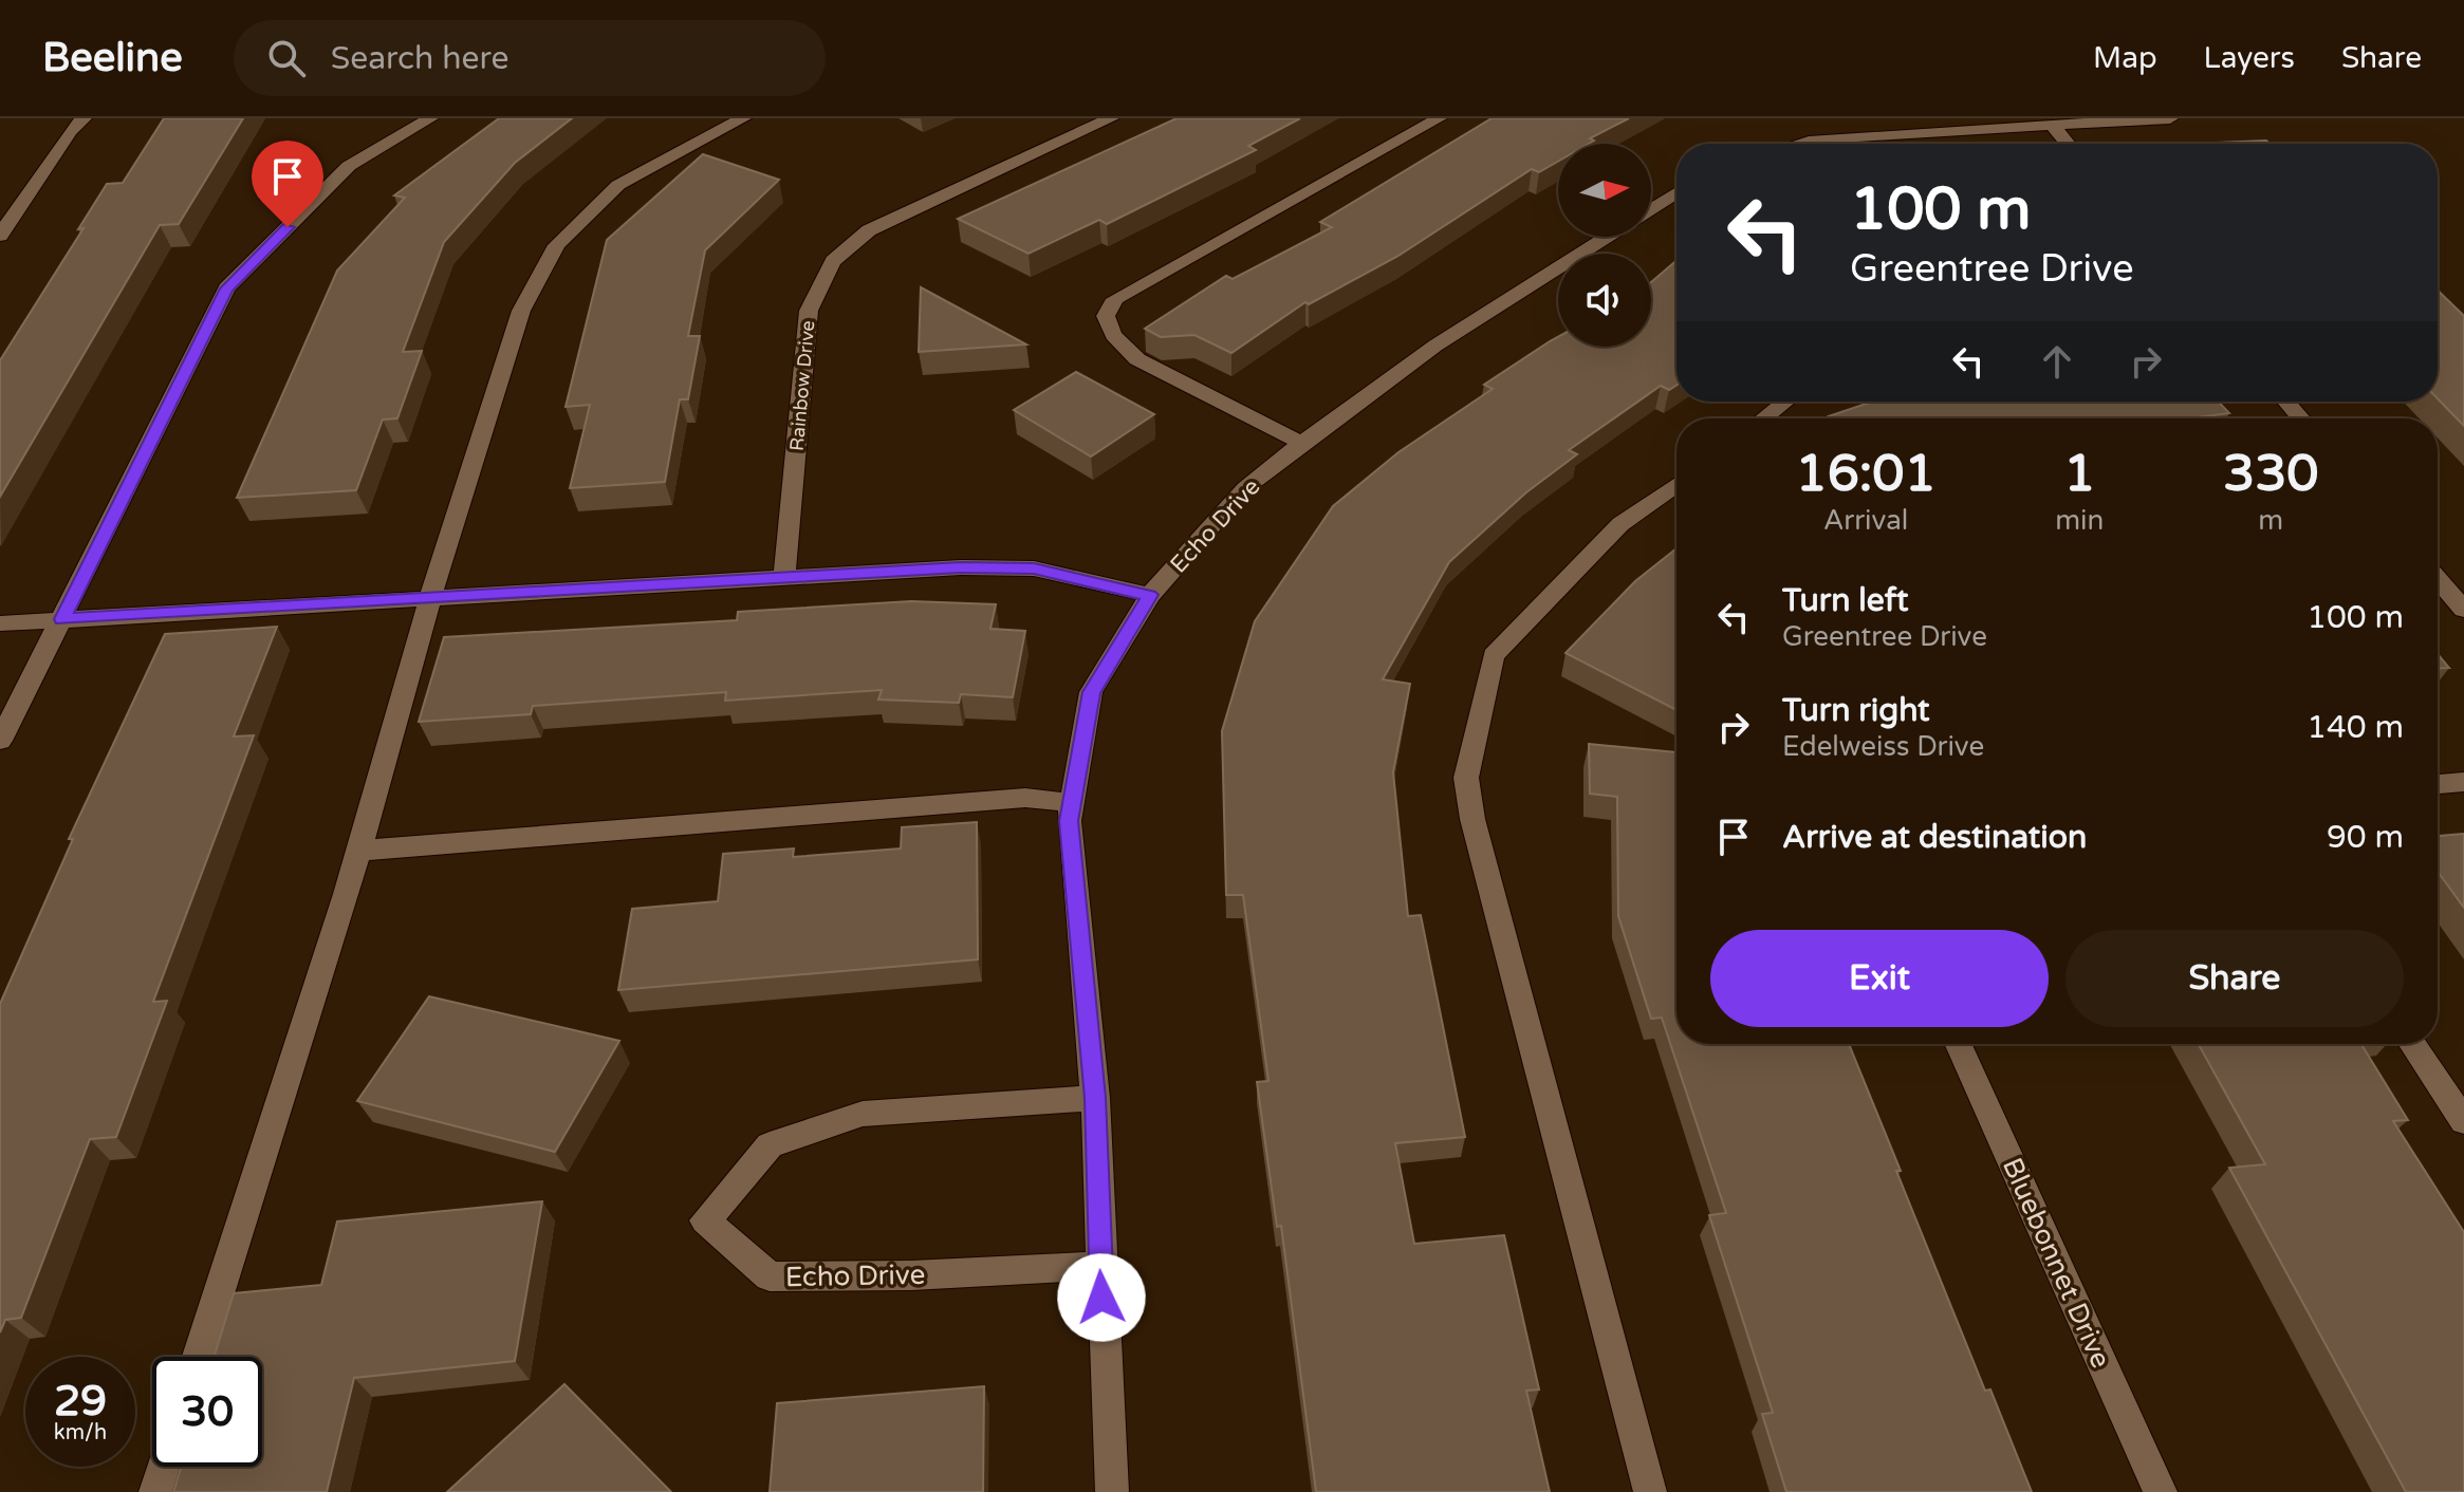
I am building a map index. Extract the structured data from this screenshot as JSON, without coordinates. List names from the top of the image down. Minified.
{"streets":{"street":["Rainbow Drive","Echo Drive","Bluebonnet Drive"]},"north":"right","page":{"header":"Beeline","search":"Search here","nav":["Map","Layers","Share"],"turn":["100 m","Greentree Drive"],"eta":["16:01","Arrival","1","min","330","m"],"list":[{"name":"Turn left","note":"Greentree Drive","value":"100 m"},{"name":"Turn right","note":"Edelweiss Drive","value":"140 m"},{"name":"Arrive at destination","value":"90 m"}],"buttons":["Exit","Share"],"speed":"29 km/h","limit":"30"}}
